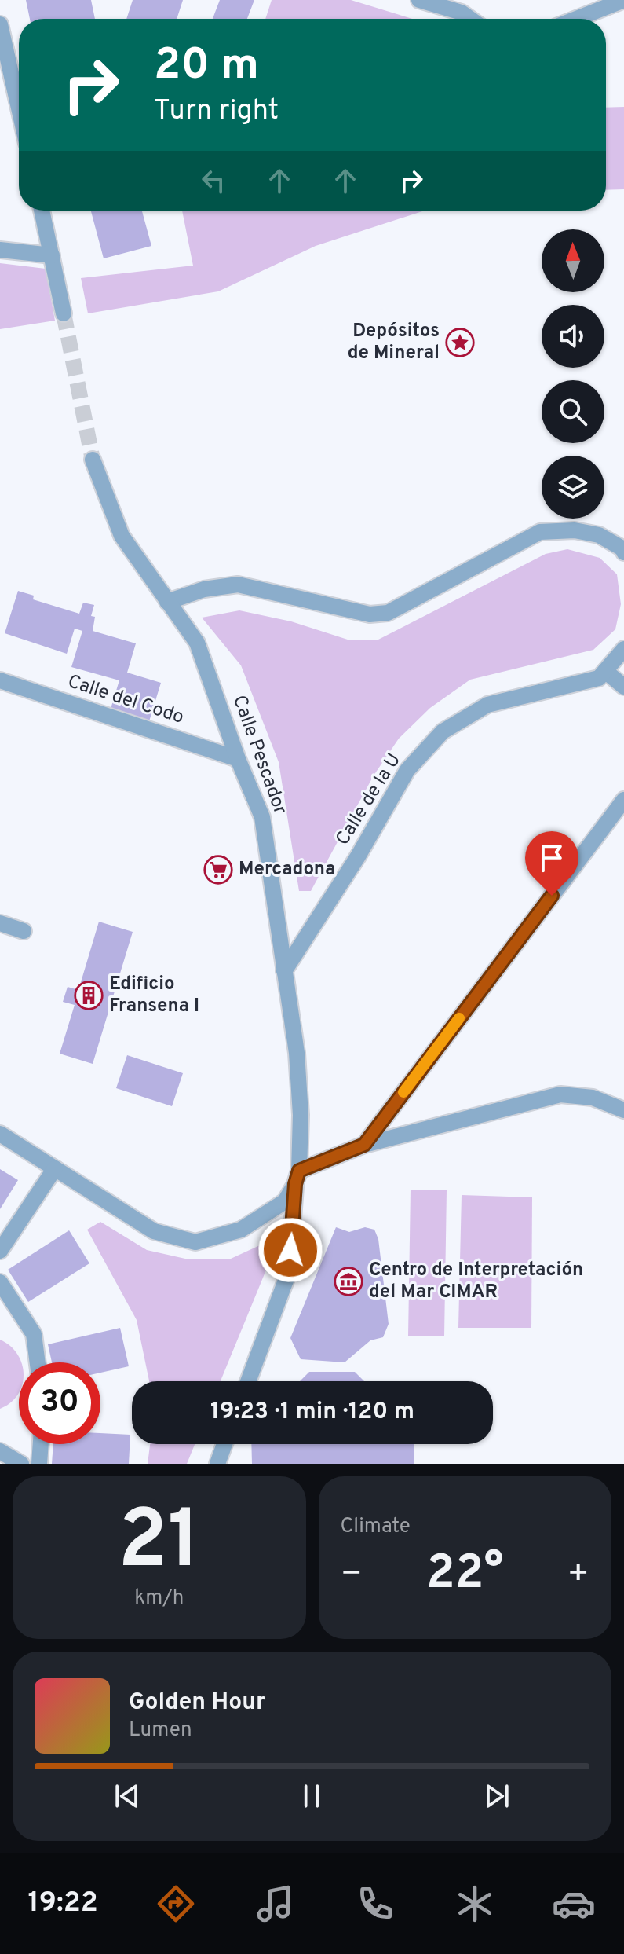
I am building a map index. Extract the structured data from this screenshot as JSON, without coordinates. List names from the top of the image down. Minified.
{"streets":{"street":["Calle del Codo","Calle Pescador","Calle de la U"]},"crossings":[["Calle del Codo","Calle Pescador"],["Calle Pescador","Calle de la U"]],"places":{"place":["Depósitos de Mineral"],"supermarket":["Mercadona"],"building":["Edificio Fransena I"],"museum":["Centro de Interpretación del Mar CIMAR"]},"north":"top","page":{"turn":["20 m","Turn right"],"limit":"30","trip":"19:23 · 1 min · 120 m","tile":[["21","km/h"],"Climate"],"heat":["−","22°","+"],"song":["Golden Hour","Lumen"],"tabs":"19:22"}}
